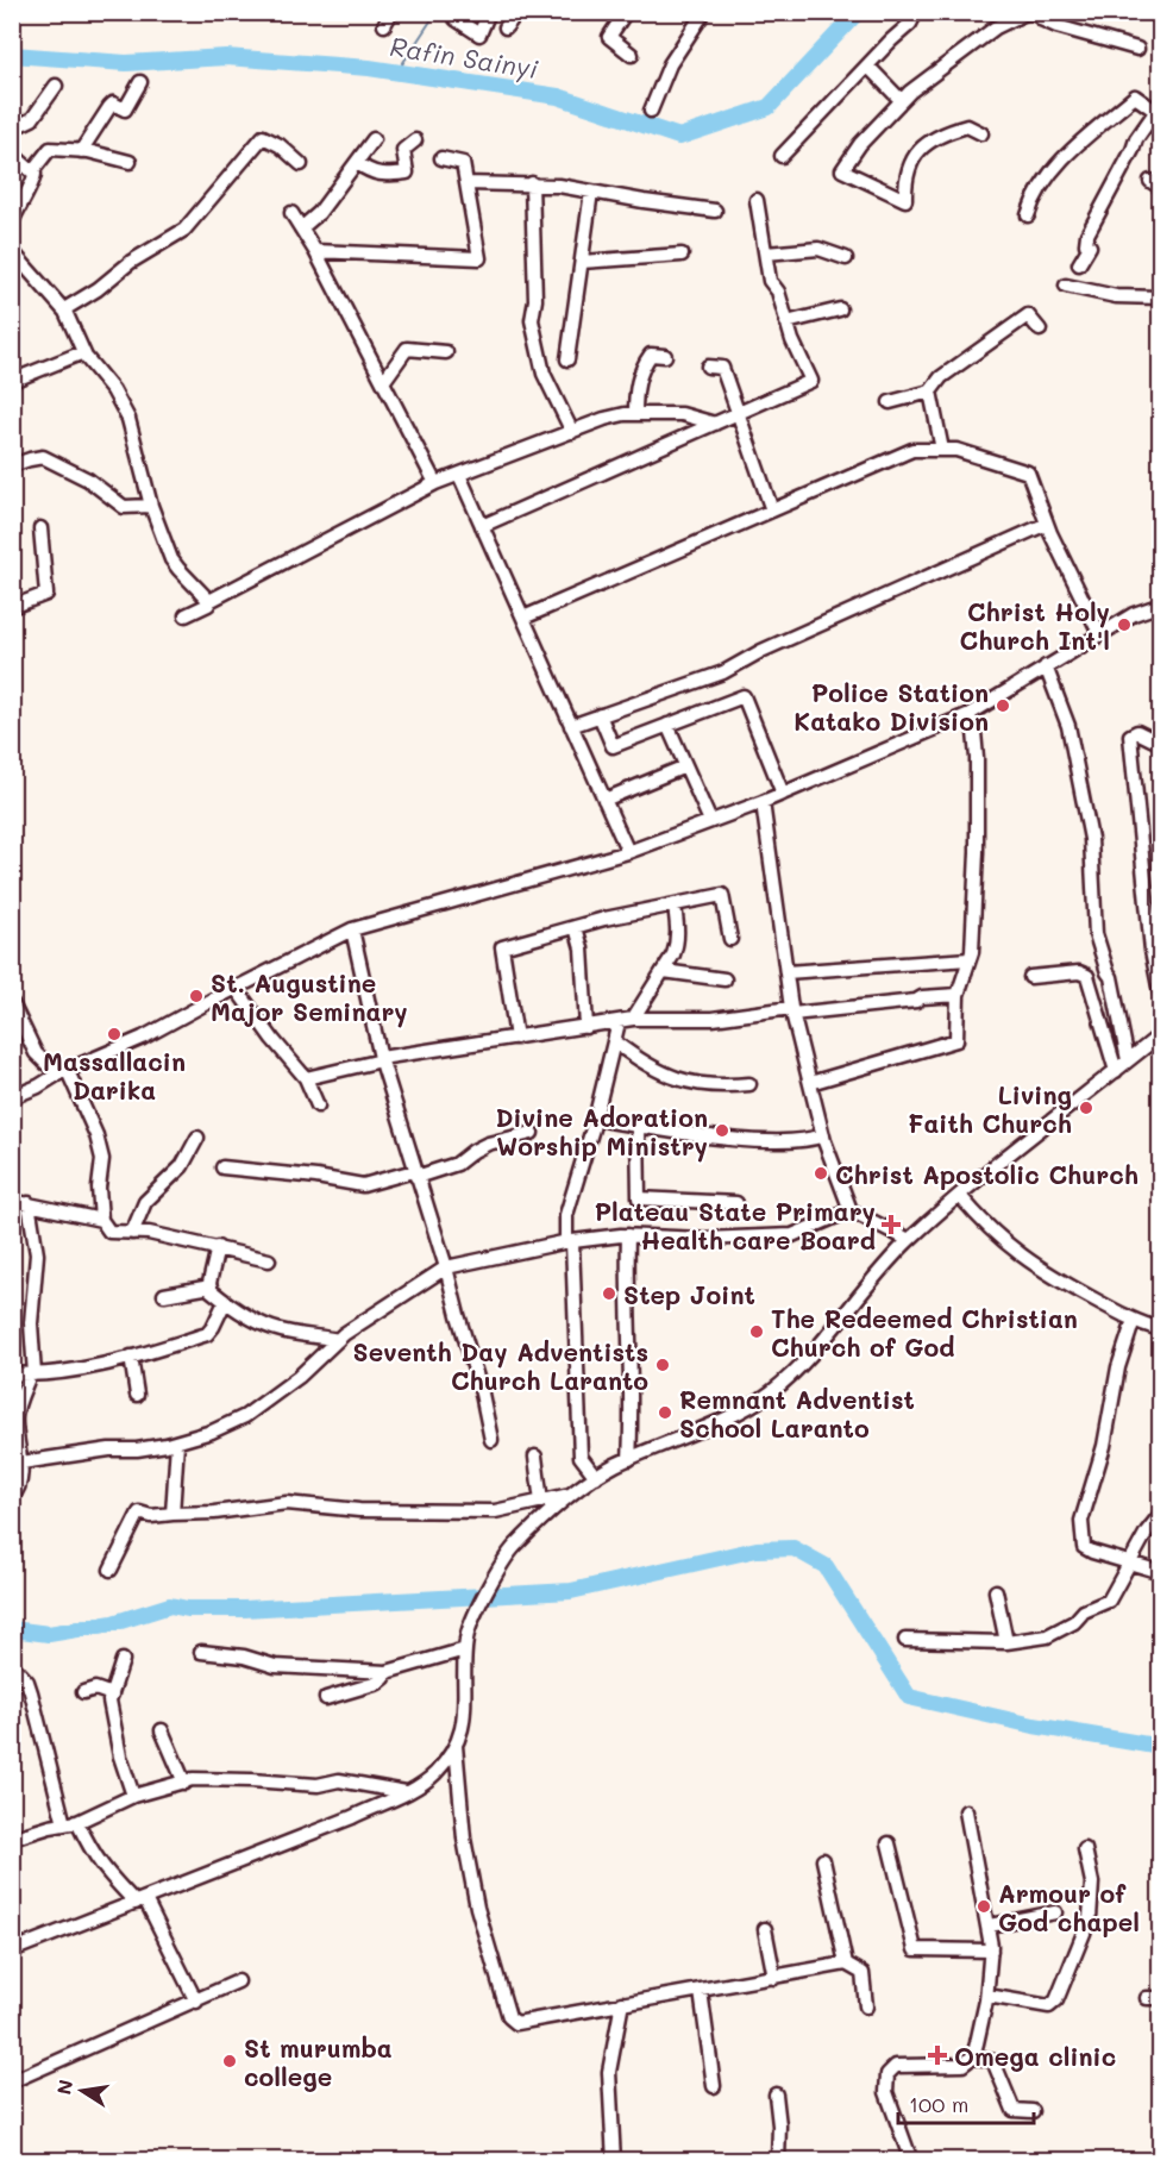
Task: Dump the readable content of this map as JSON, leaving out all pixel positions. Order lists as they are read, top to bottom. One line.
{"water":["Rafin Sainyi"],"places":{"other":["Christ Holy Church Int'l","Police Station Katako Division","St. Augustine Major Seminary","Massallacin Darika","Living Faith Church","Divine Adoration Worship Ministry","Christ Apostolic Church","Step Joint","The Redeemed Christian Church of God","Seventh Day Adventists Church Laranto","Remnant Adventist School Laranto","Armour of God chapel","St murumba college"],"health":["Plateau State Primary Health care Board","Omega clinic"]},"scale_bar":"100 m","north":"left"}
